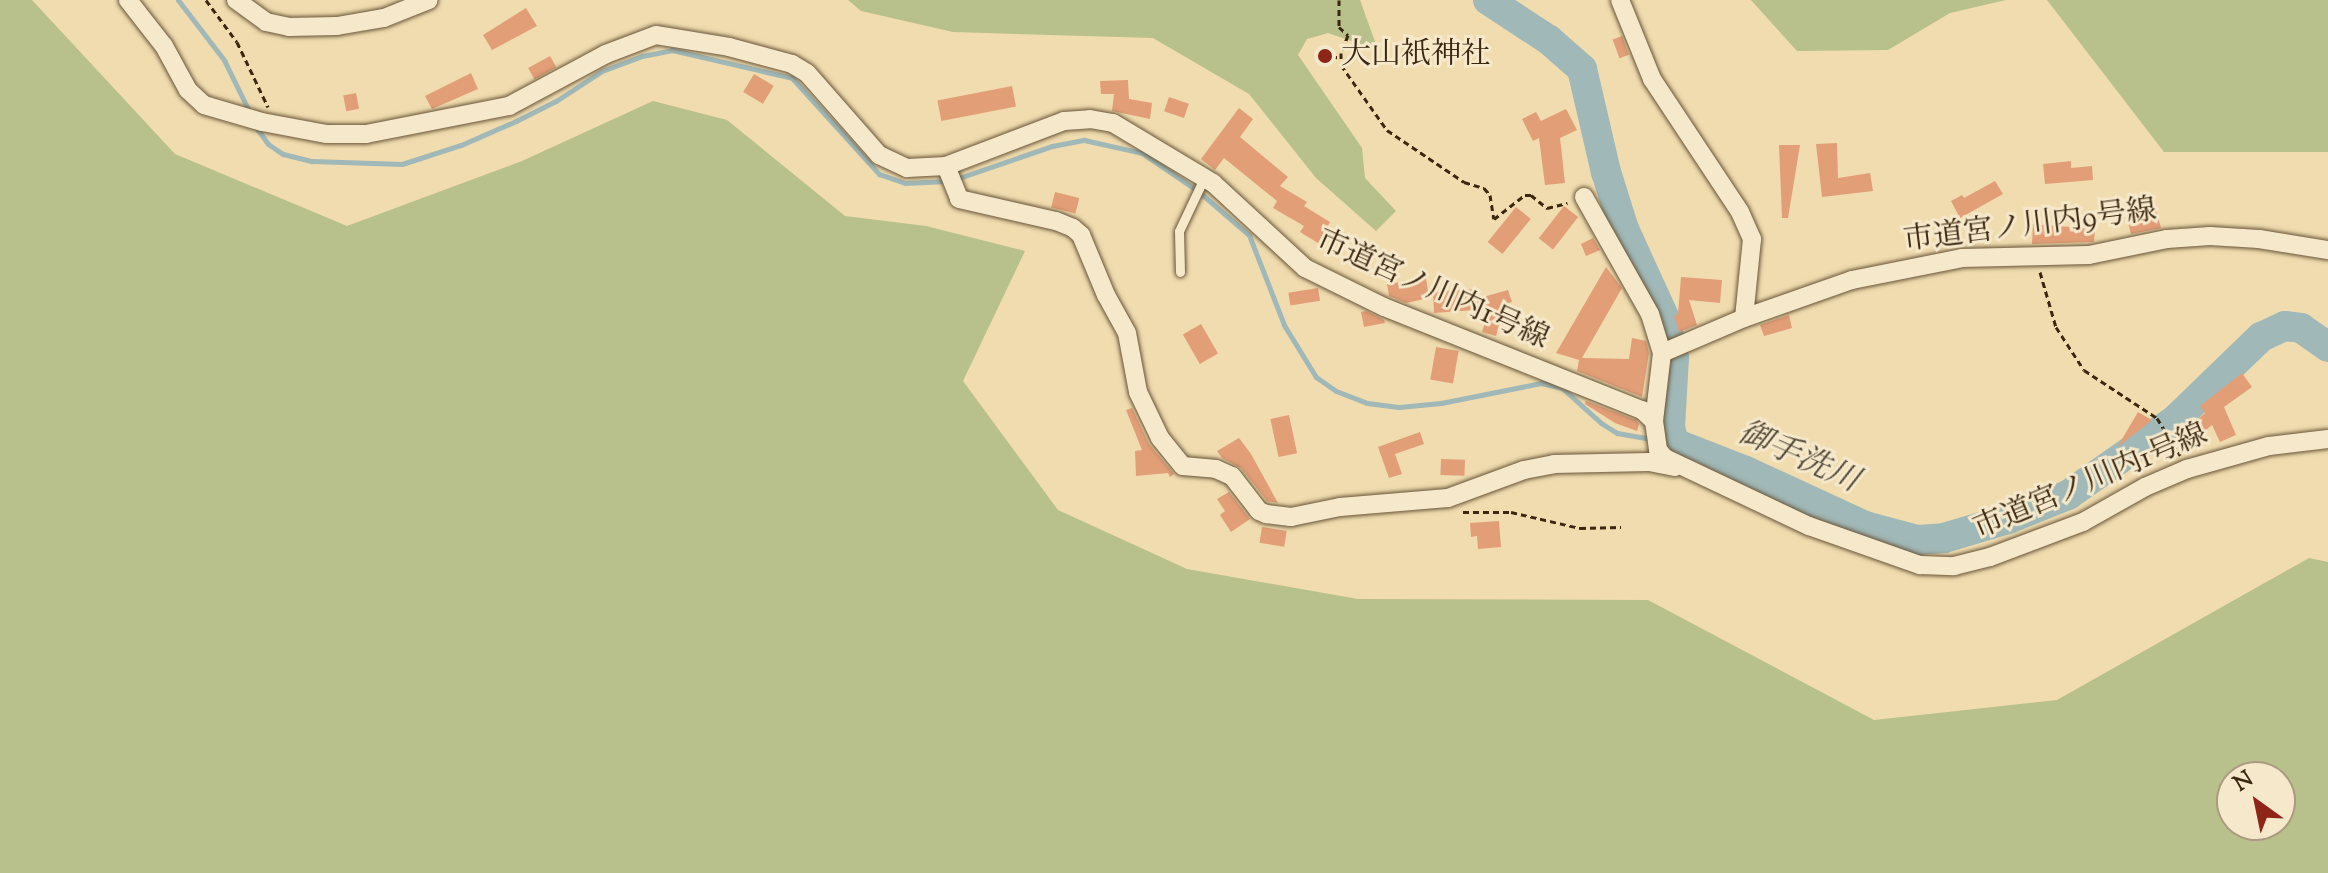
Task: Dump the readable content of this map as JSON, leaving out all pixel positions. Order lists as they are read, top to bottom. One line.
{"streets":{"street":["市道宮ノ川内9号線","市道宮ノ川内1号線"]},"water":["御手洗川"],"places":["大山衹神社"],"north":"top left"}
